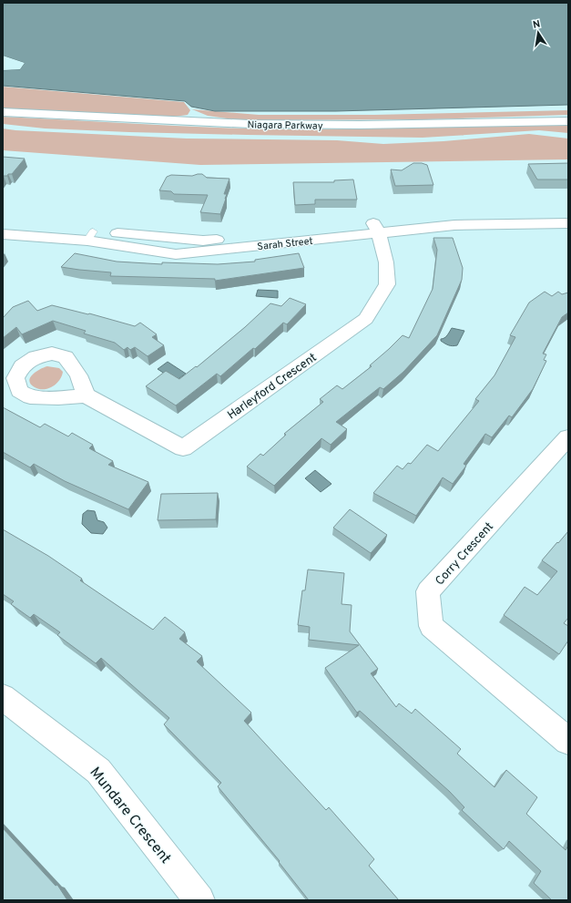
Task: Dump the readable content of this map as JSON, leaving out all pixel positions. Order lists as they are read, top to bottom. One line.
{"streets":{"street":["Niagara Parkway","Sarah Street","Harleyford Crescent","Corry Crescent","Mundare Crescent"]},"crossings":[["Sarah Street","Harleyford Crescent"]],"north":"top"}
